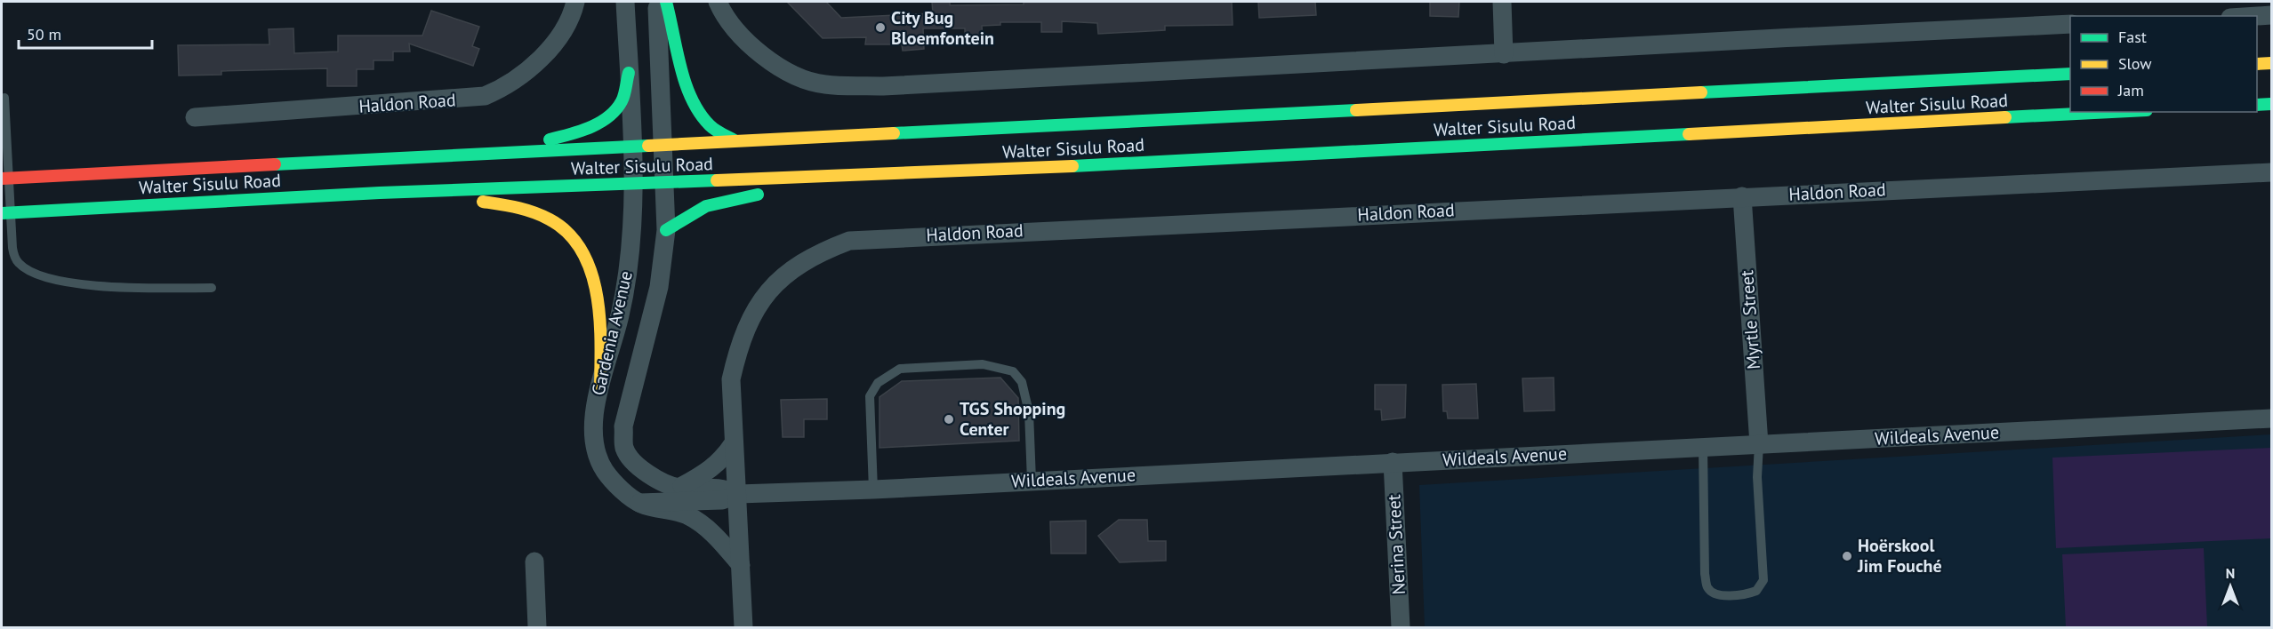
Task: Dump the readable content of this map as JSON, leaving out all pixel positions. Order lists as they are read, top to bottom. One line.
{"streets":{"highway":["Walter Sisulu Road"],"street":["Haldon Road","Myrtle Street","Gardenia Avenue","Wildeals Avenue","Nerina Street"]},"crossings":[["Haldon Road","Myrtle Street"],["Haldon Road","Gardenia Avenue"],["Haldon Road","Wildeals Avenue"],["Walter Sisulu Road","Gardenia Avenue"],["Myrtle Street","Wildeals Avenue"],["Gardenia Avenue","Wildeals Avenue"],["Wildeals Avenue","Nerina Street"]],"places":["City Bug Bloemfontein","TGS Shopping Center","Hoërskool Jim Fouché"],"legend":["Fast","Slow","Jam"],"scale_bar":"50 m","north":"top"}
